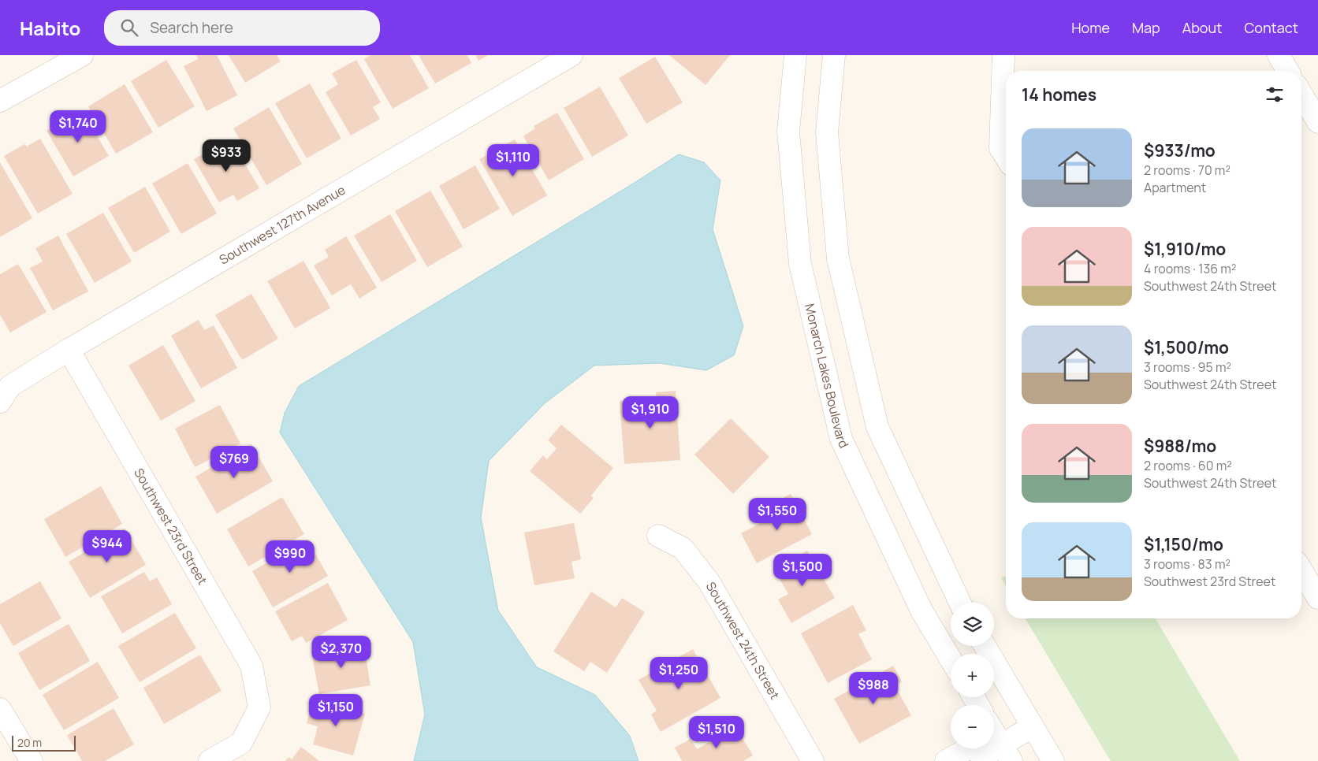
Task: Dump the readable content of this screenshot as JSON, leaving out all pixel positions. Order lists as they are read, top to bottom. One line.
{"streets":{"street":["Southwest 127th Avenue","Monarch Lakes Boulevard","Southwest 23rd Street","Southwest 24th Street"]},"crossings":[["Southwest 127th Avenue","Southwest 23rd Street"]],"scale_bar":"20 m","page":{"header":"Habito","search":"Search here","nav":["Home","Map","About","Contact"],"heading":"14 homes","price":["$1,740","$933","$1,110","$1,910","$769","$1,550","$944","$990","$1,500","$2,370","$1,250","$988","$1,150","$1,510"],"list":[{"name":"$933/mo","note":"2 rooms · 70 m² · Apartment"},{"name":"$1,910/mo","note":"4 rooms · 136 m² · Southwest 24th Street"},{"name":"$1,500/mo","note":"3 rooms · 95 m² · Southwest 24th Street"},{"name":"$988/mo","note":"2 rooms · 60 m² · Southwest 24th Street"},{"name":"$1,150/mo","note":"3 rooms · 83 m² · Southwest 23rd Street"}],"map_buttons":["+","−"],"scale":"20 m"}}
